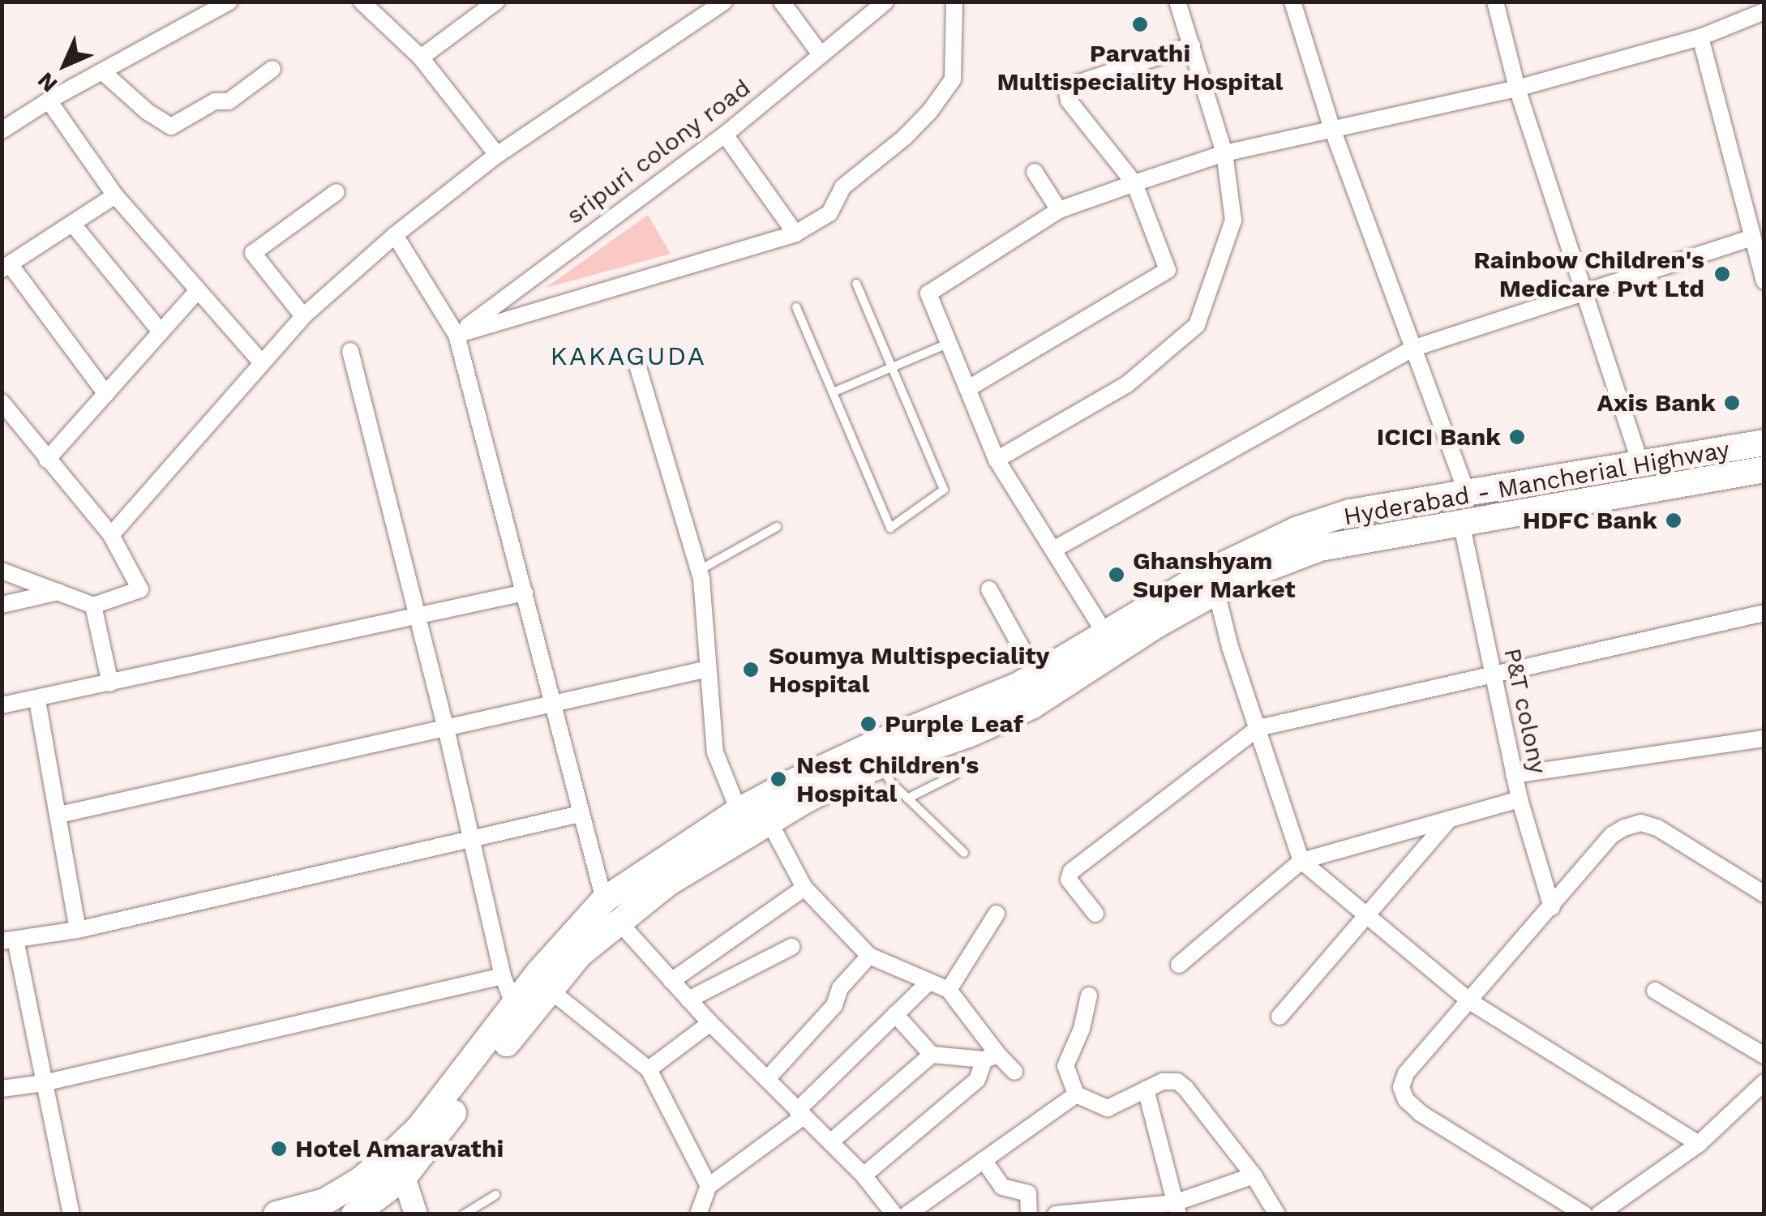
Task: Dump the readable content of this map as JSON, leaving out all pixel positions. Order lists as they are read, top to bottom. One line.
{"streets":{"main road":["Hyderabad - Mancherial Highway"],"street":["sripuri colony road","P&T colony"]},"crossings":[["Hyderabad - Mancherial Highway","P&T colony"]],"districts":["KAKAGUDA"],"places":["Parvathi Multispeciality Hospital","Rainbow Children's Medicare Pvt Ltd","Axis Bank","ICICI Bank","HDFC Bank","Ghanshyam Super Market","Soumya Multispeciality Hospital","Purple Leaf","Nest Children's Hospital","Hotel Amaravathi"],"north":"bottom left"}
